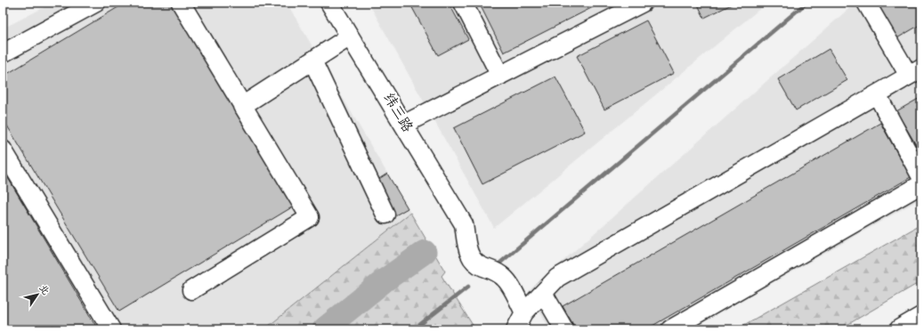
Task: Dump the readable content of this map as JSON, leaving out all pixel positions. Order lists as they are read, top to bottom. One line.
{"streets":{"street":["纬三路"]},"north":"top right"}
